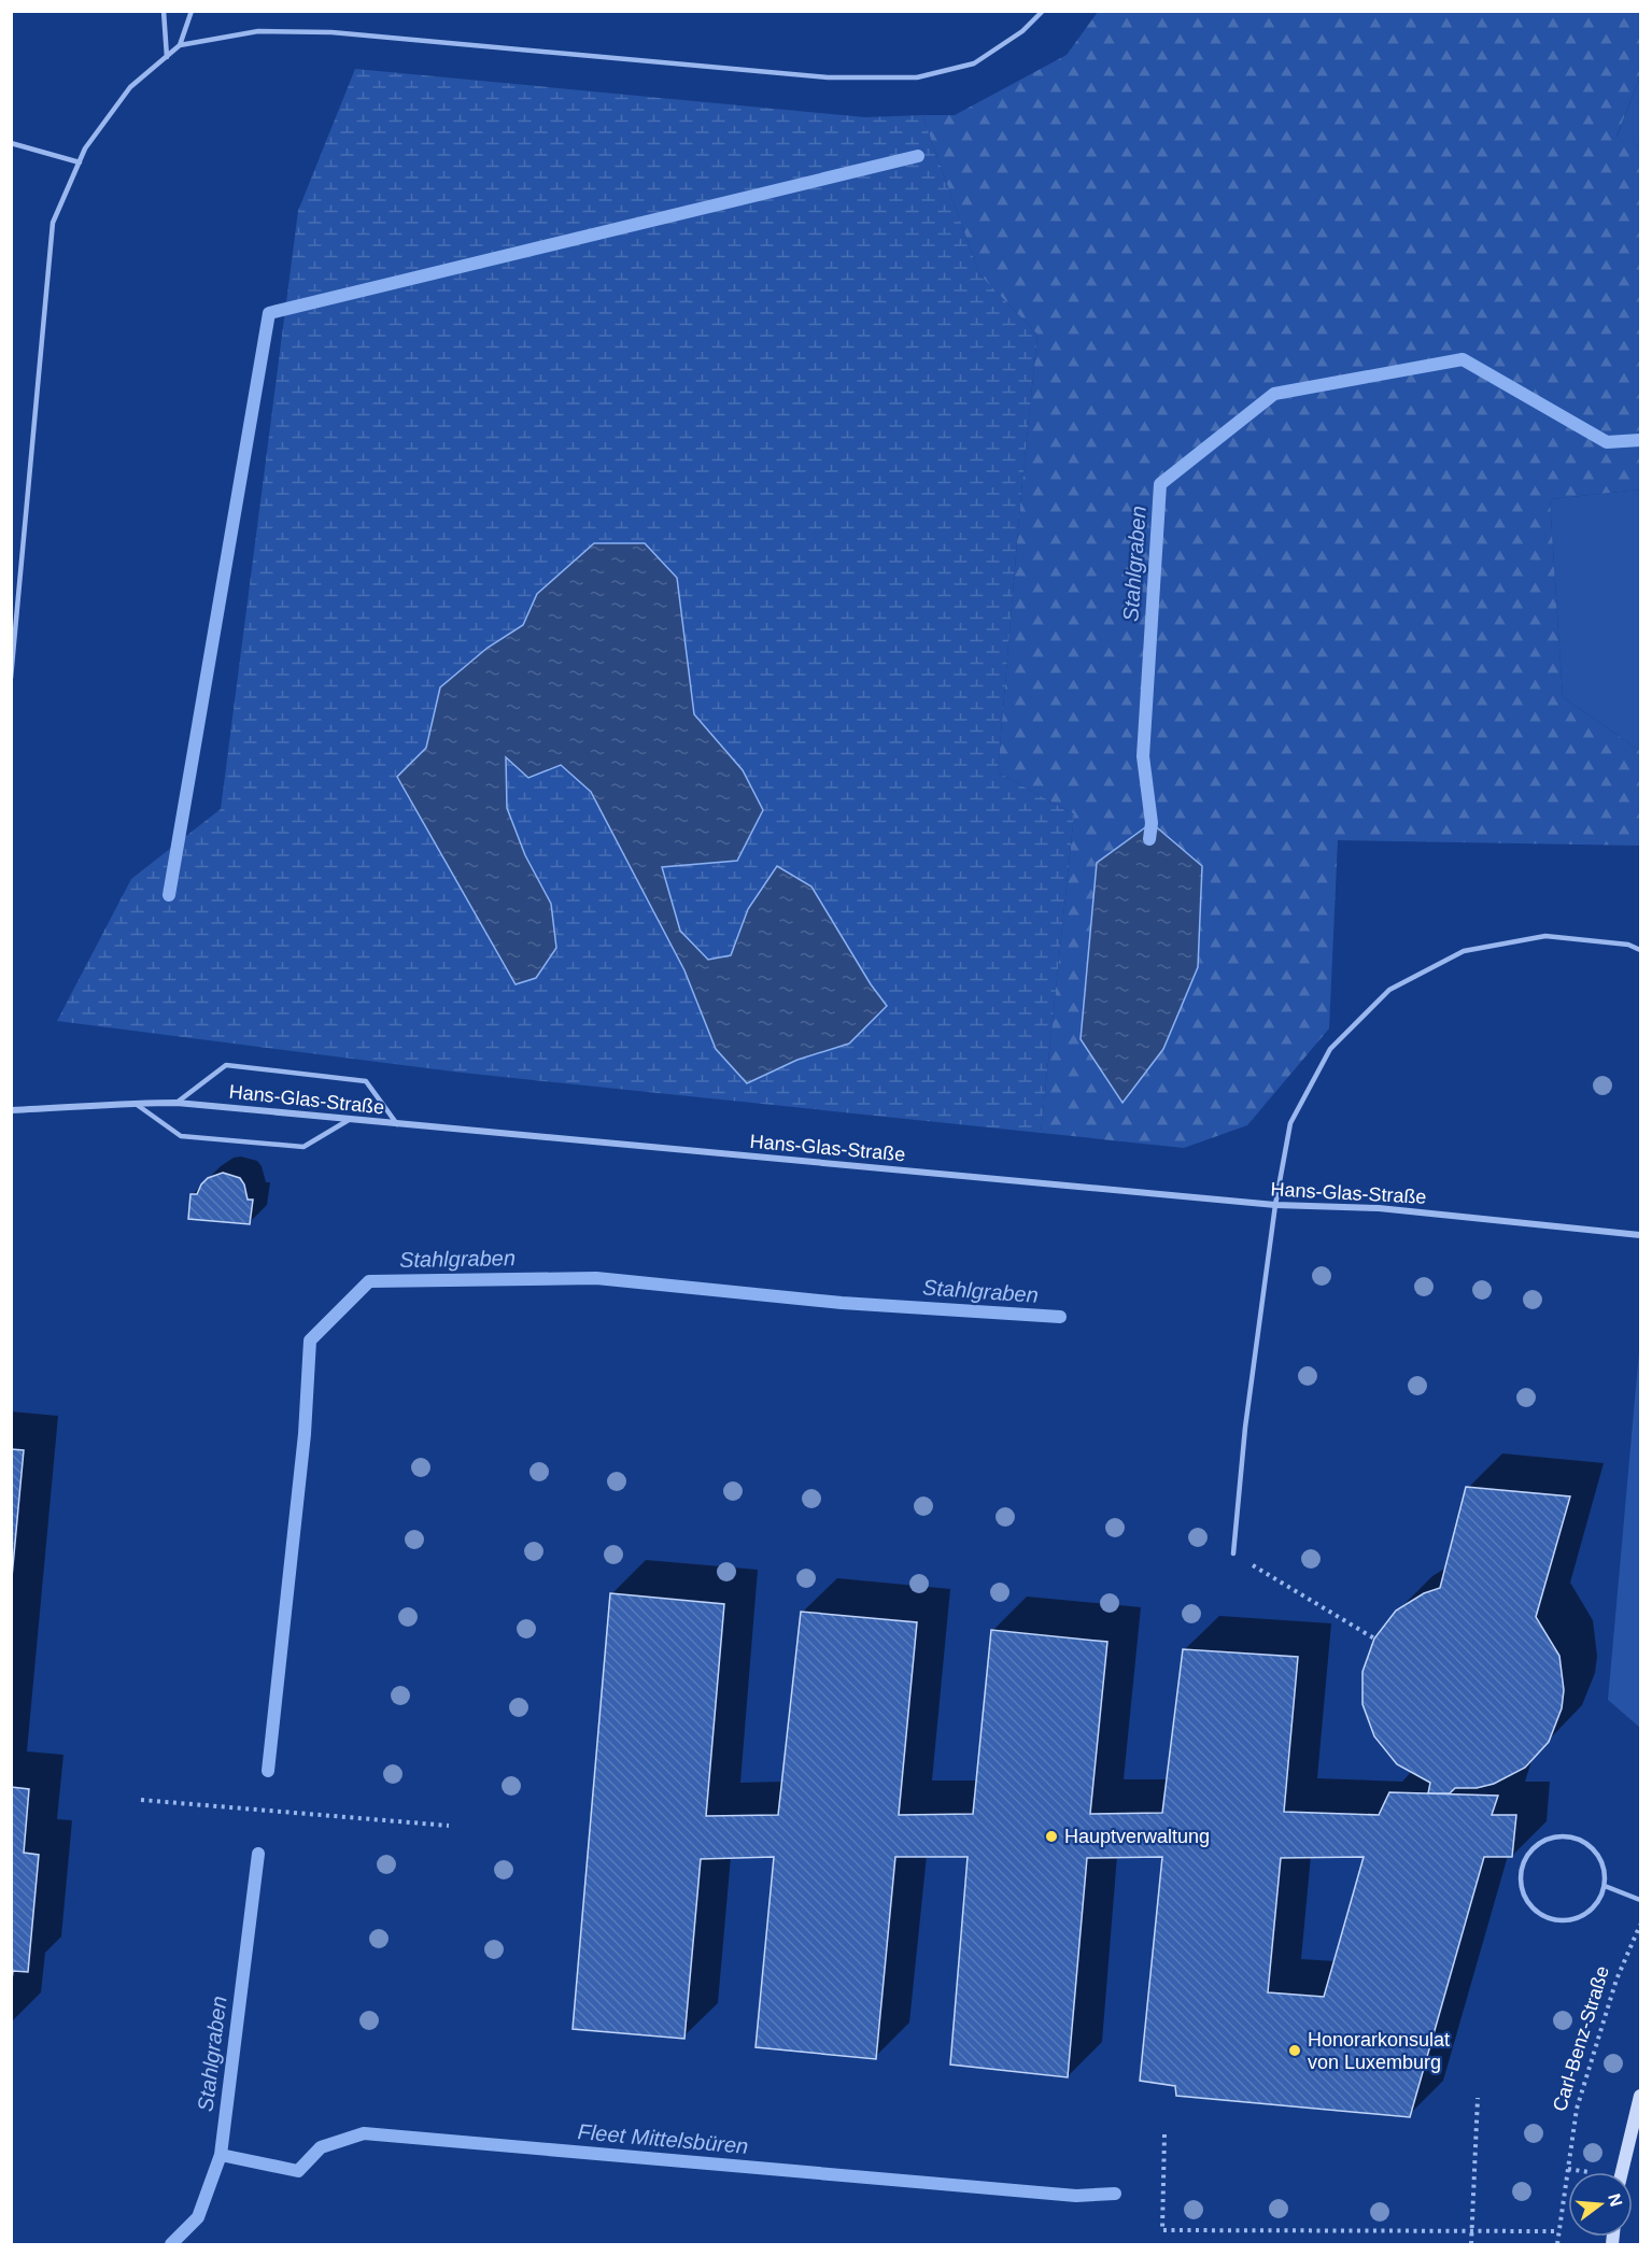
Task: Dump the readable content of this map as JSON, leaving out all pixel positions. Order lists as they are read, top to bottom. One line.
{"streets":{"street":["Hans-Glas-Straße"],"path":["Carl-Benz-Straße"]},"water":["Stahlgraben","Fleet Mittelsbüren"],"places":["Hauptverwaltung","Honorarkonsulat von Luxemburg"],"north":"right"}
